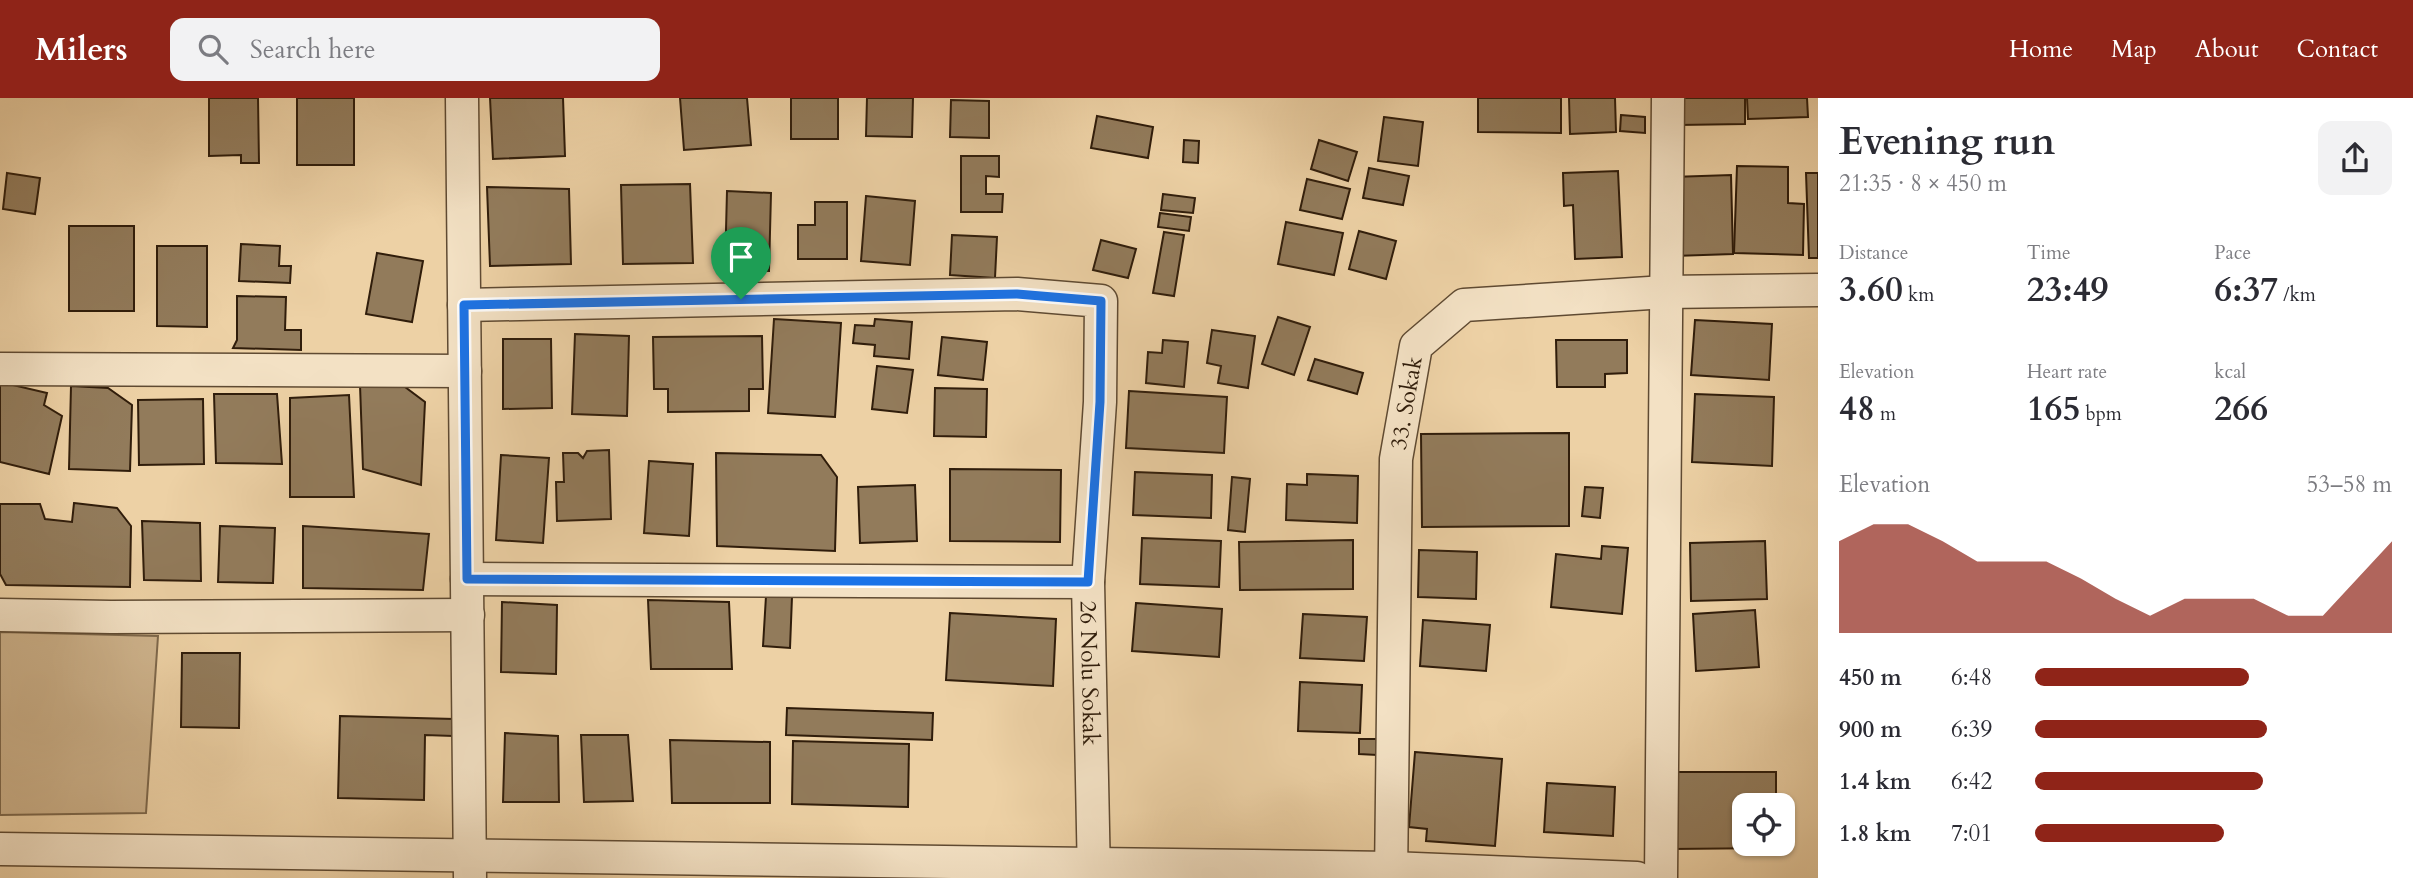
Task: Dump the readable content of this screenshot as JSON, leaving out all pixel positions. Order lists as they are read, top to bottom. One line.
{"streets":{"street":["33. Sokak","26 Nolu Sokak"]},"page":{"header":"Milers","search":"Search here","nav":["Home","Map","About","Contact"],"heading":["Evening run","21:35 · 8 × 450 m"],"stats":[["Distance","3.60 km"],["Time","23:49"],["Pace","6:37 /km"],["Elevation","48 m"],["Heart rate","165 bpm"],["kcal","266"]],"chart":["Elevation","53–58 m"],"list":[{"name":"450 m","note":"6:48"},{"name":"900 m","note":"6:39"},{"name":"1.4 km","note":"6:42"},{"name":"1.8 km","note":"7:01"}]}}
